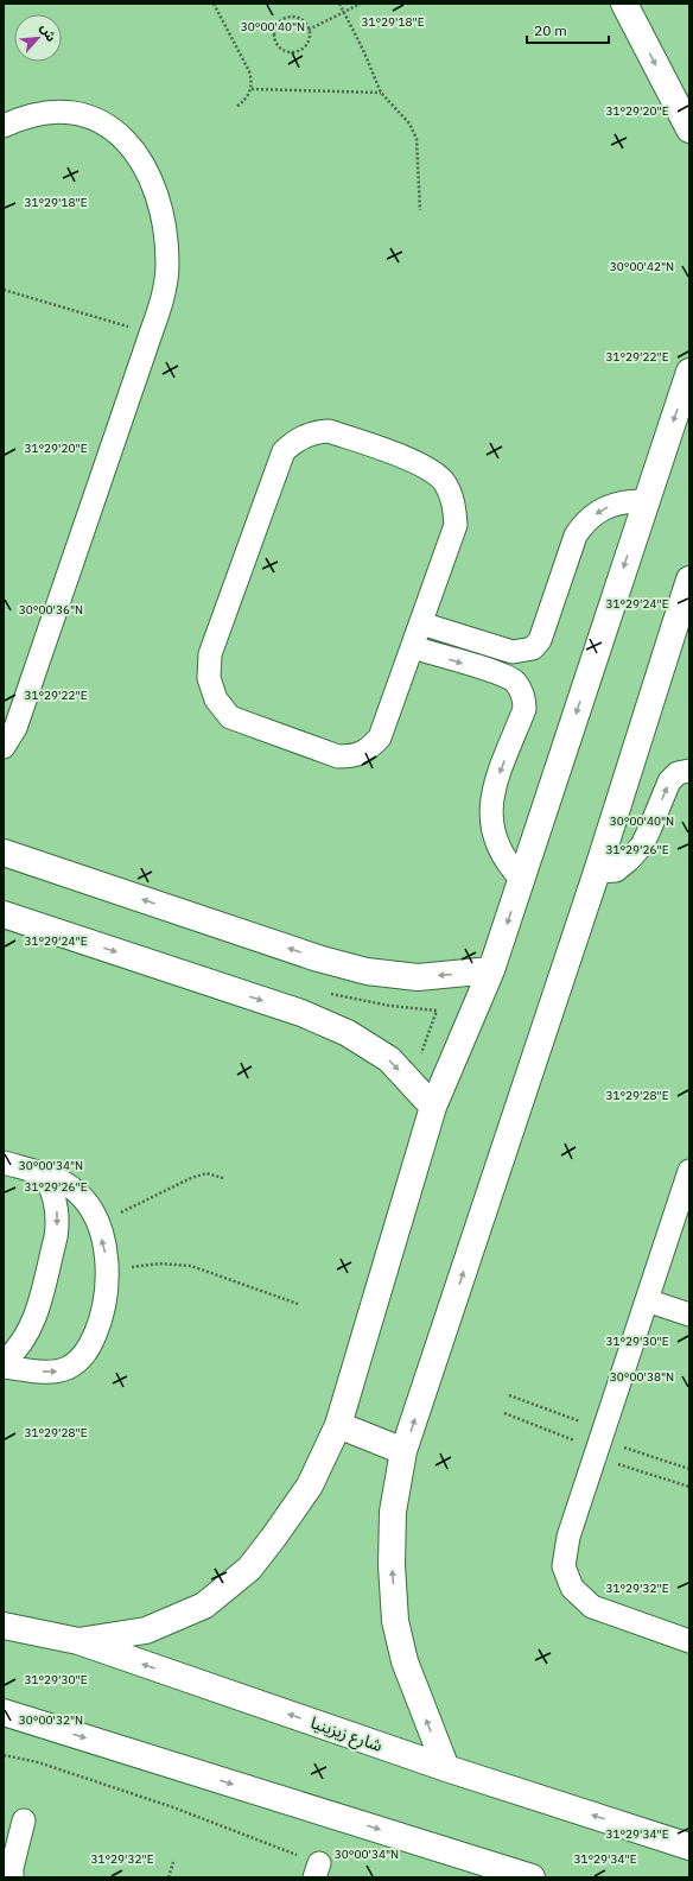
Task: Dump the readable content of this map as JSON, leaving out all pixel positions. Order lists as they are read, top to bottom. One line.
{"streets":{"street":["شارع زيزينيا"]},"scale_bar":"20 m","north":"top right","coordinates":["31°29'18\"E","30°00'40\"N","31°29'20\"E","30°00'42\"N","31°29'22\"E","31°29'24\"E","30°00'36\"N","31°29'26\"E","31°29'28\"E","30°00'34\"N","31°29'30\"E","30°00'38\"N","31°29'32\"E","30°00'32\"N","31°29'34\"E"]}
